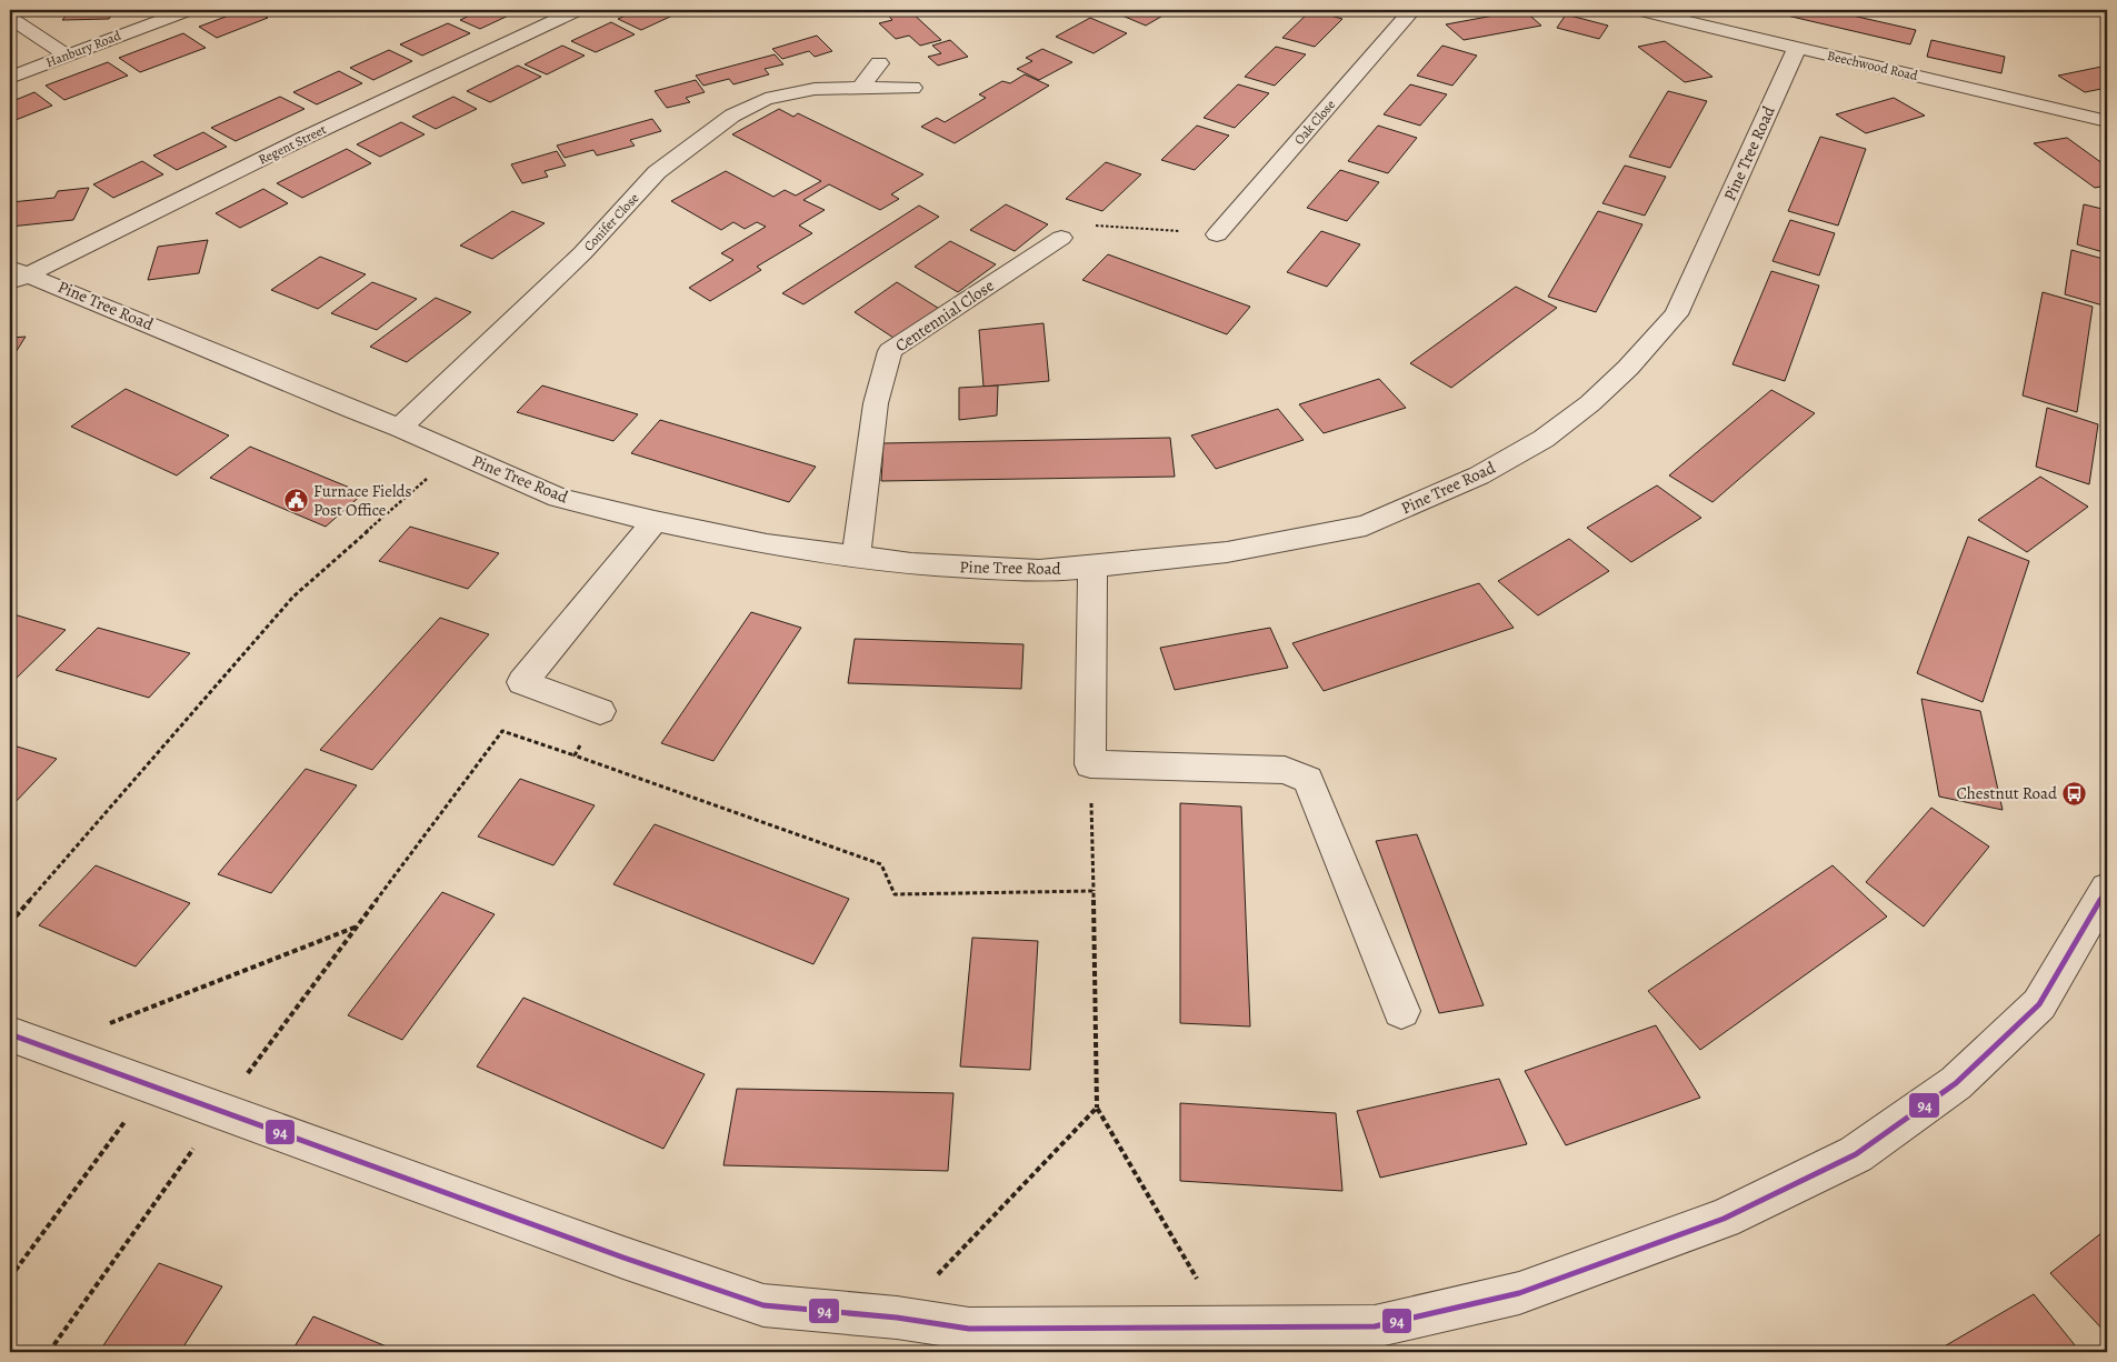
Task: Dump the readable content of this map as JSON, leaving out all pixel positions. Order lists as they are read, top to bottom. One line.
{"streets":{"street":["Hanbury Road","Beechwood Road","Oak Close","Regent Street","Pine Tree Road","Conifer Close","Centennial Close"]},"crossings":[["Beechwood Road","Pine Tree Road"],["Regent Street","Pine Tree Road"],["Pine Tree Road","Conifer Close"],["Pine Tree Road","Centennial Close"]],"places":{"public building":["Furnace Fields Post Office"],"bus stop":["Chestnut Road"]},"lines":["transit line 94"]}
